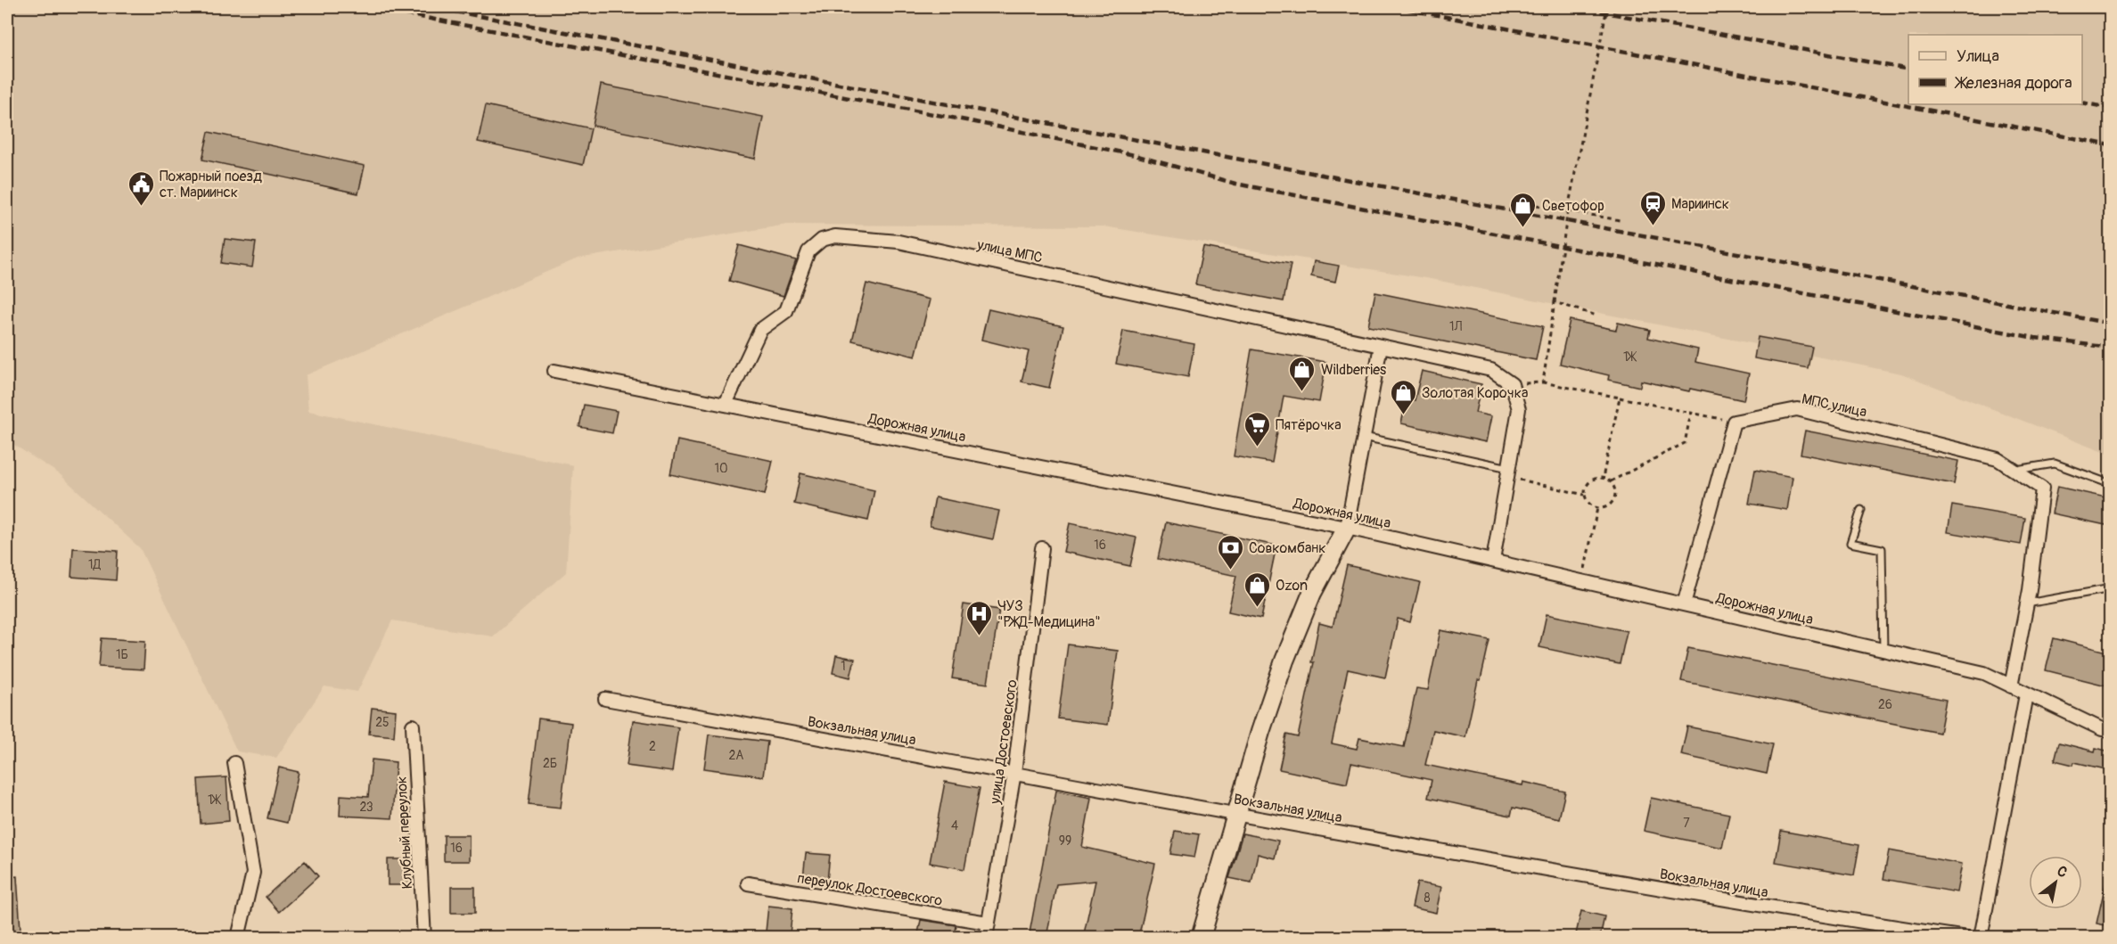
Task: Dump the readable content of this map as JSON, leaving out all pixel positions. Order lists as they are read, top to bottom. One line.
{"streets":{"street":["улица МПС","МПС улица","Дорожная улица","Вокзальная улица","улица Достоевского","Клубный переулок","переулок Достоевского"]},"crossings":[["улица МПС","Дорожная улица"],["Вокзальная улица","улица Достоевского"],["улица Достоевского","переулок Достоевского"]],"places":{"public building":["Пожарный поезд ст. Мариинск"],"station":["Мариинск"],"shop":["Светофор","Wildberries","Золотая Корочка","Ozon"],"supermarket":["Пятёрочка"],"bank":["Совкомбанк"],"hospital":["ЧУЗ \"РЖД-Медицина\""]},"house_numbers":["1Л","1Ж","10","16","1Д","1Б","1","26","25","2","2А","2Б","1Ж","23","7","4","99","16","8"],"legend":["Улица","Железная дорога"],"north":"top right"}
